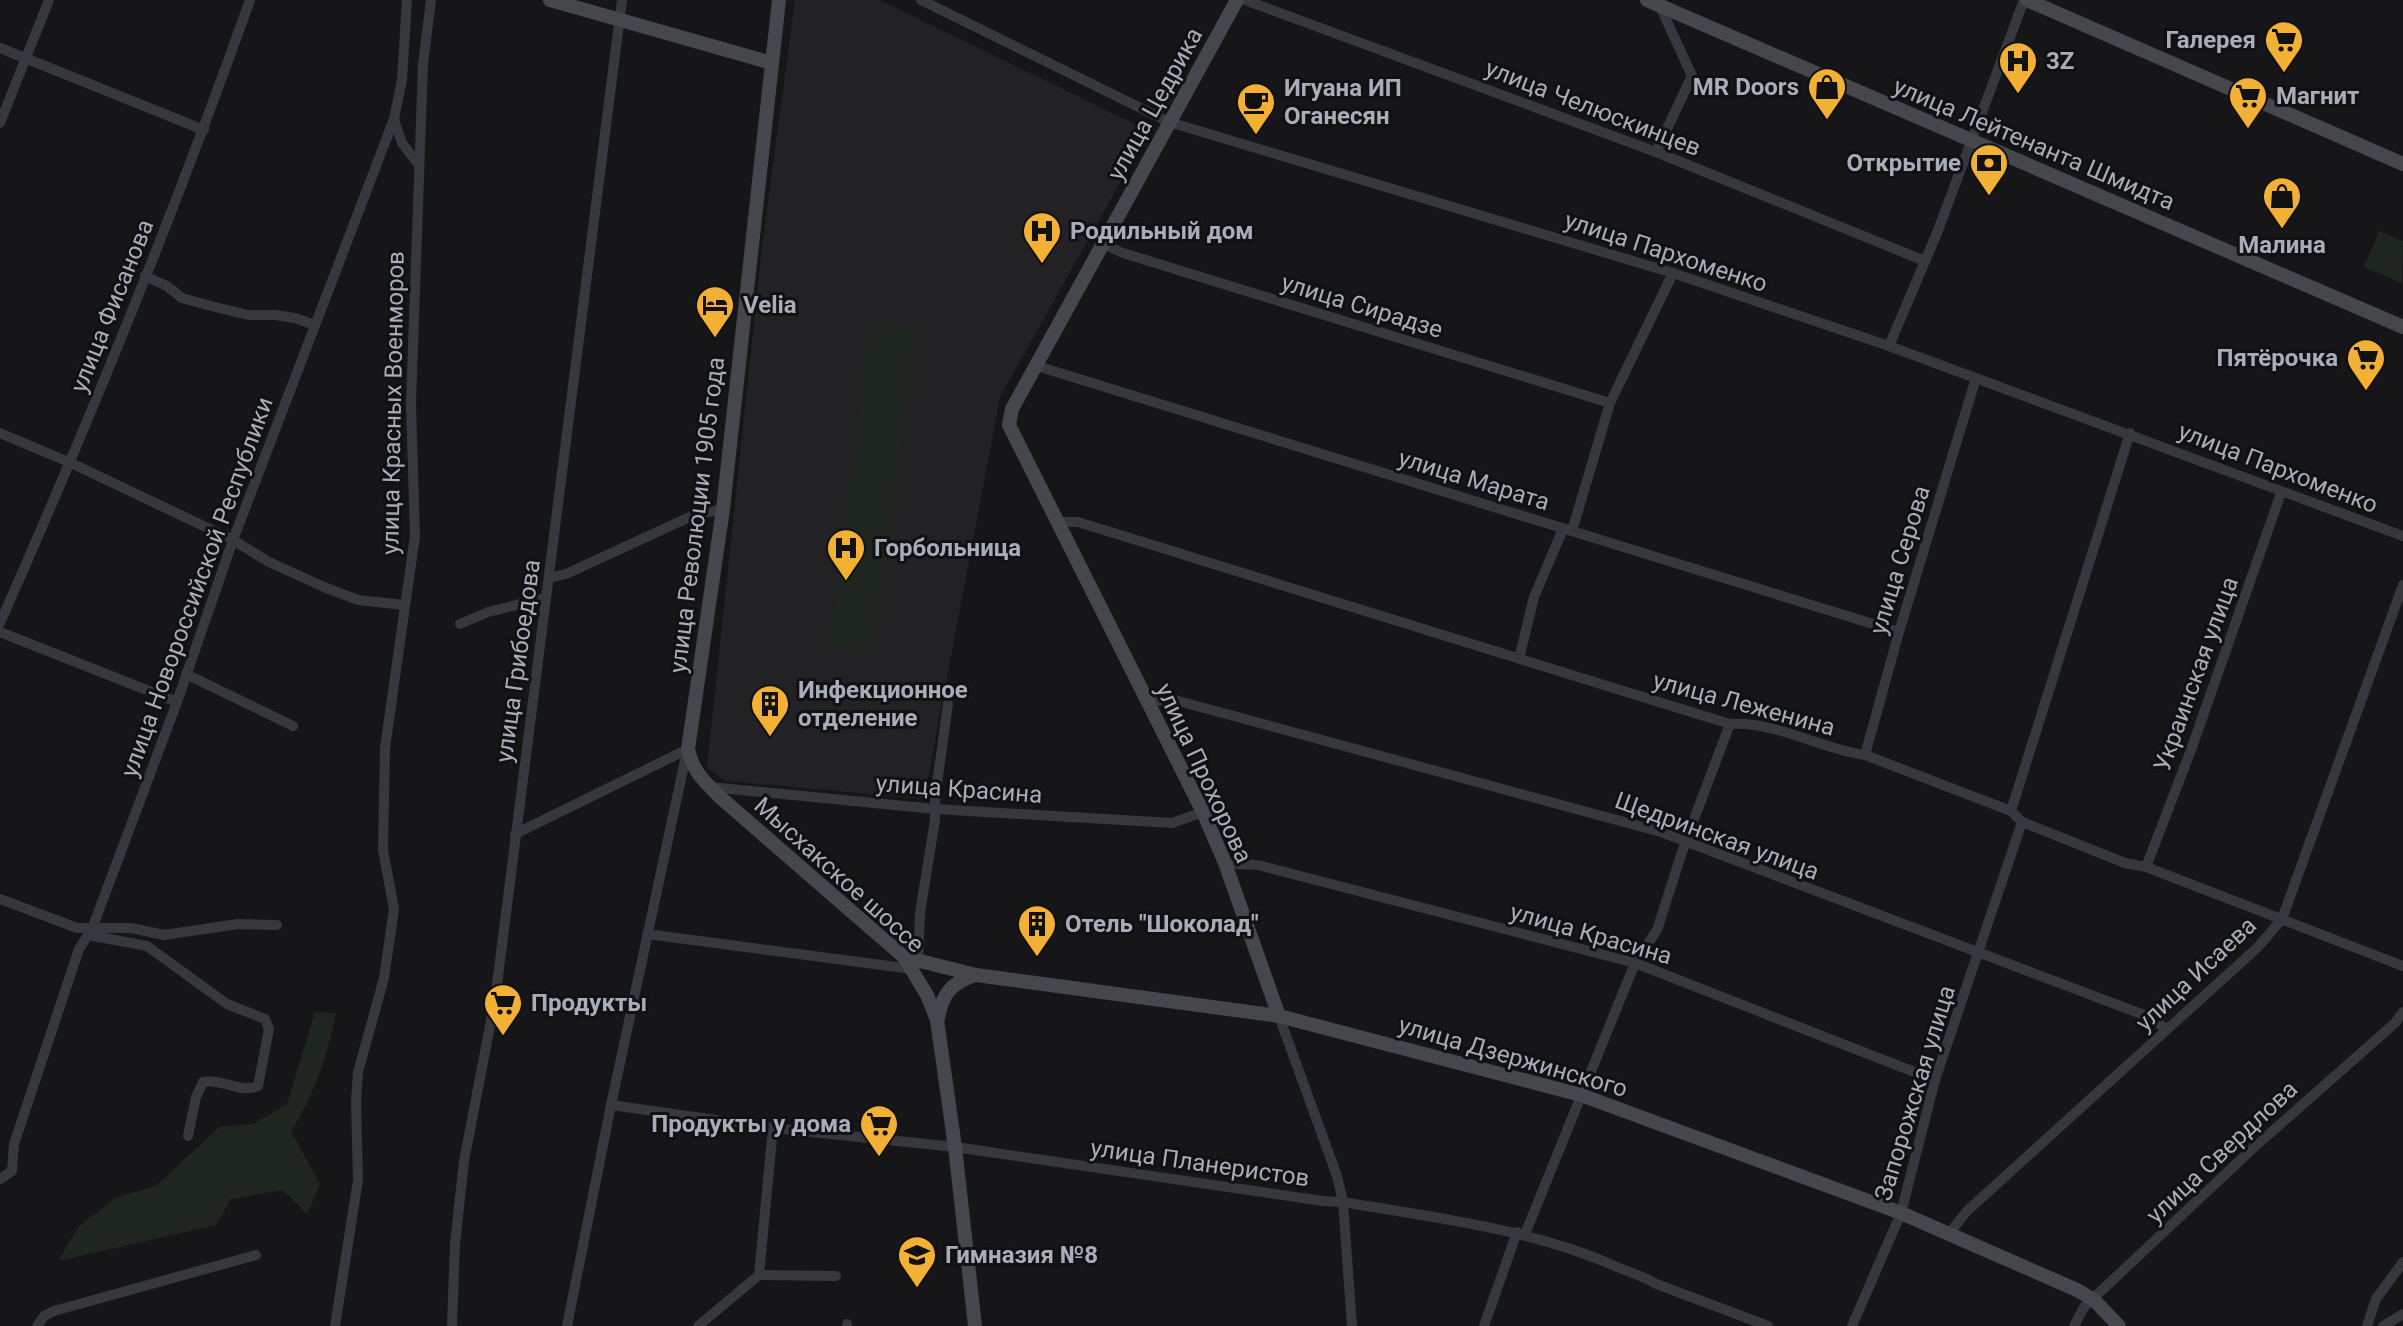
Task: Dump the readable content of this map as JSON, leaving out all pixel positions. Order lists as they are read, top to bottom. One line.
{"streets":{"street":["улица Цедрика","улица Челюскинцев","улица Лейтенанта Шмидта","улица Пархоменко","улица Фисанова","улица Сирадзе","улица Красных Военморов","улица Марата","улица Революции 1905 года","улица Серова","улица Новороссийской Республики","улица Грибоедова","Украинская улица","улица Леженина","улица Прохорова","улица Красина","Щедринская улица","Мысхакское шоссе","улица Исаева","улица Дзержинского","Запорожская улица","улица Свердлова","улица Планеристов"]},"crossings":[["улица Цедрика","улица Пархоменко"],["улица Цедрика","улица Сирадзе"],["улица Цедрика","улица Марата"],["улица Цедрика","улица Прохорова"],["улица Пархоменко","улица Серова"],["улица Пархоменко","Украинская улица"],["улица Марата","улица Серова"],["улица Революции 1905 года","Мысхакское шоссе"],["улица Революции 1905 года","улица Дзержинского"],["улица Революции 1905 года","улица Планеристов"],["улица Серова","улица Леженина"],["Украинская улица","улица Леженина"],["улица Леженина","улица Прохорова"],["улица Леженина","улица Исаева"],["улица Леженина","Запорожская улица"],["улица Прохорова","улица Красина"],["улица Прохорова","Щедринская улица"],["улица Прохорова","улица Дзержинского"],["улица Прохорова","улица Планеристов"],["улица Красина","Мысхакское шоссе"],["улица Красина","Запорожская улица"],["Щедринская улица","улица Исаева"],["Щедринская улица","Запорожская улица"],["Мысхакское шоссе","улица Дзержинского"],["Мысхакское шоссе","улица Планеристов"],["улица Исаева","улица Дзержинского"],["улица Дзержинского","Запорожская улица"],["улица Дзержинского","улица Свердлова"]],"places":{"supermarket":["Галерея","Магнит","Пятёрочка","Продукты","Продукты у дома"],"hospital":["3Z","Родильный дом","Горбольница"],"shop":["MR Doors","Малина"],"cafe":["Игуана ИП Оганесян"],"bank":["Открытие"],"hotel":["Velia"],"building":["Инфекционное отделение","Отель \"Шоколад\""],"school or university":["Гимназия №8"]}}
